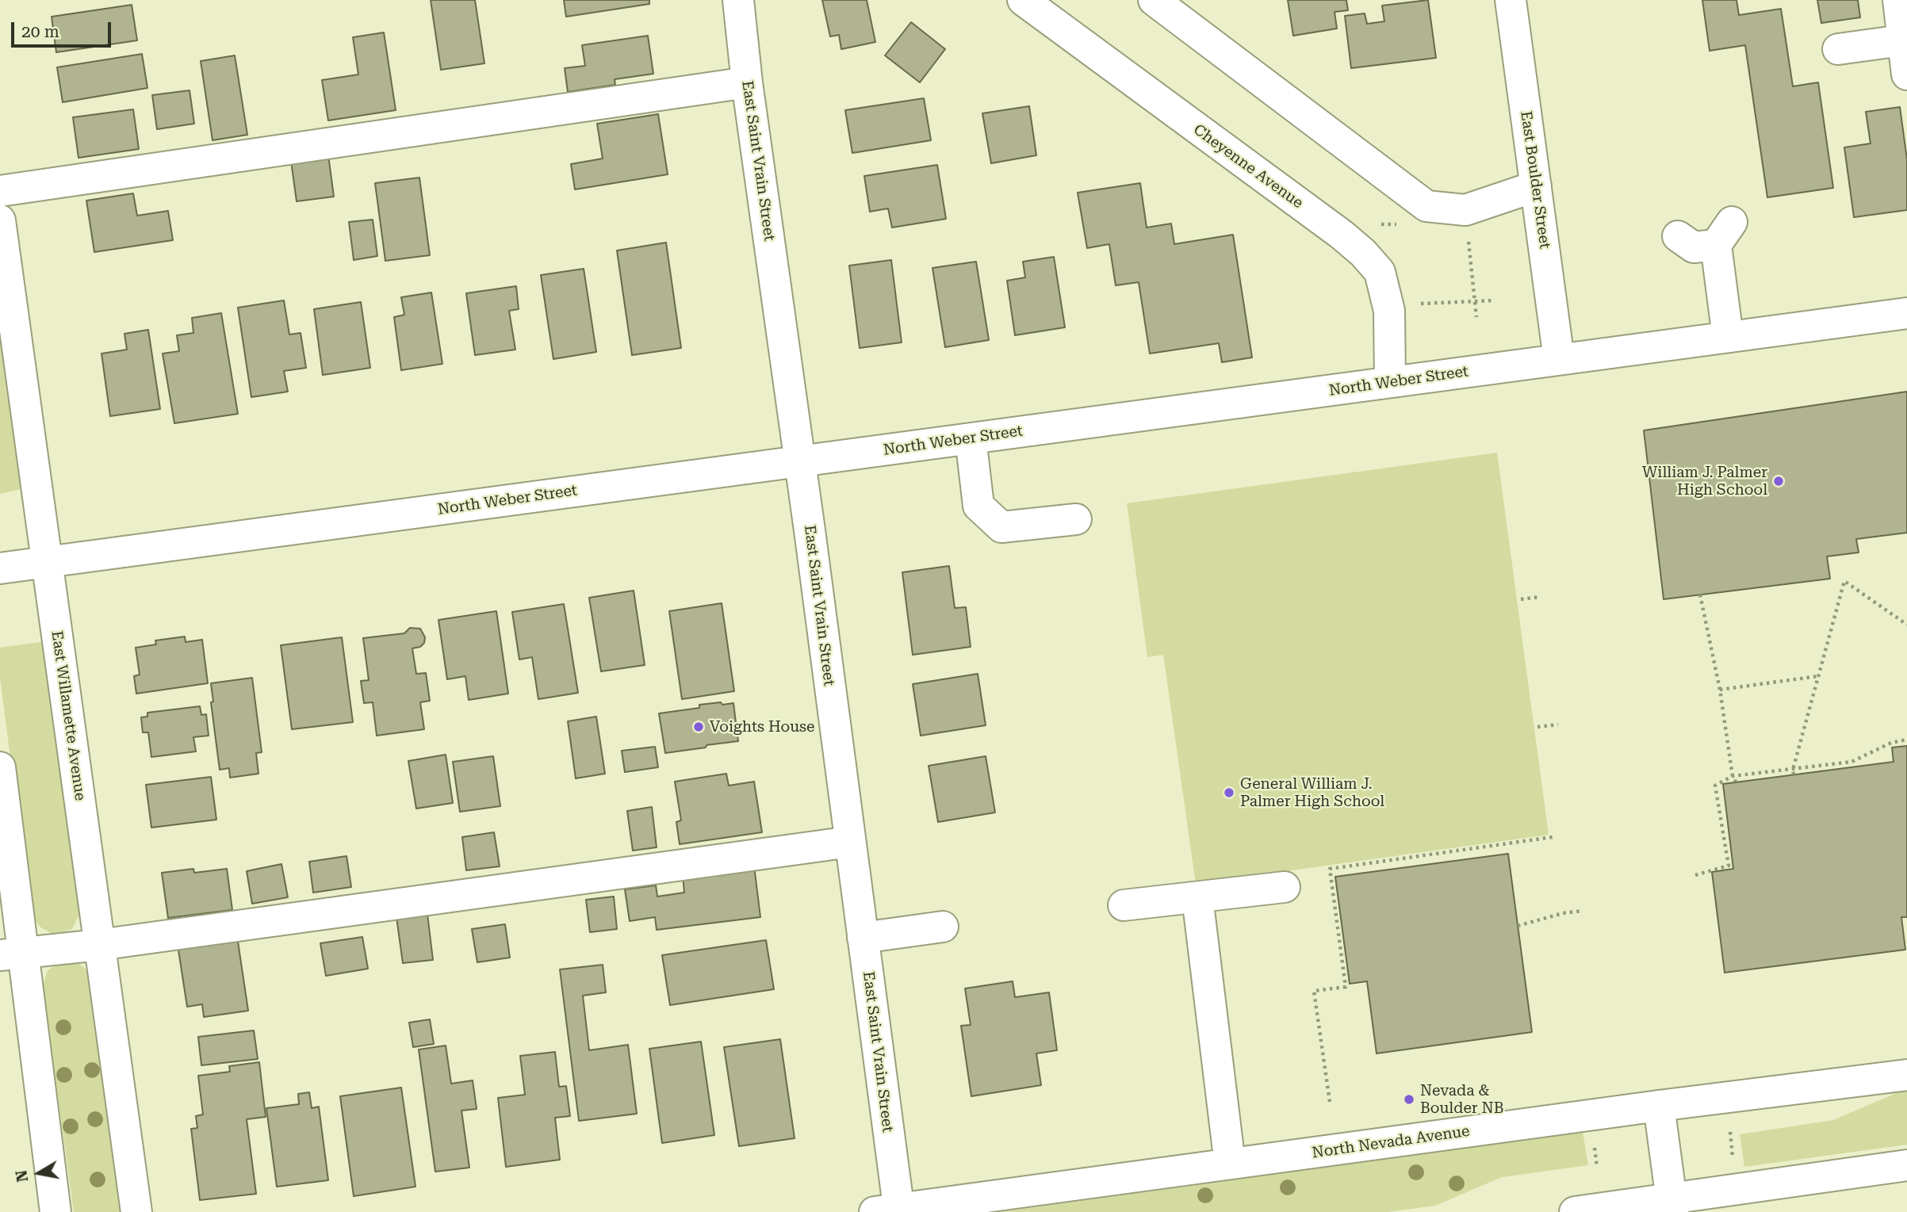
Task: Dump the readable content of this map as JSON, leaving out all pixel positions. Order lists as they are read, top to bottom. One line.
{"streets":{"street":["East Saint Vrain Street","Cheyenne Avenue","East Boulder Street","North Weber Street","East Willamette Avenue","North Nevada Avenue"]},"crossings":[["East Saint Vrain Street","North Weber Street"],["East Saint Vrain Street","North Nevada Avenue"],["Cheyenne Avenue","North Weber Street"],["East Boulder Street","North Weber Street"],["North Weber Street","East Willamette Avenue"]],"places":["William J. Palmer High School","Voights House","General William J. Palmer High School","Nevada & Boulder NB"],"scale_bar":"20 m","north":"left"}
